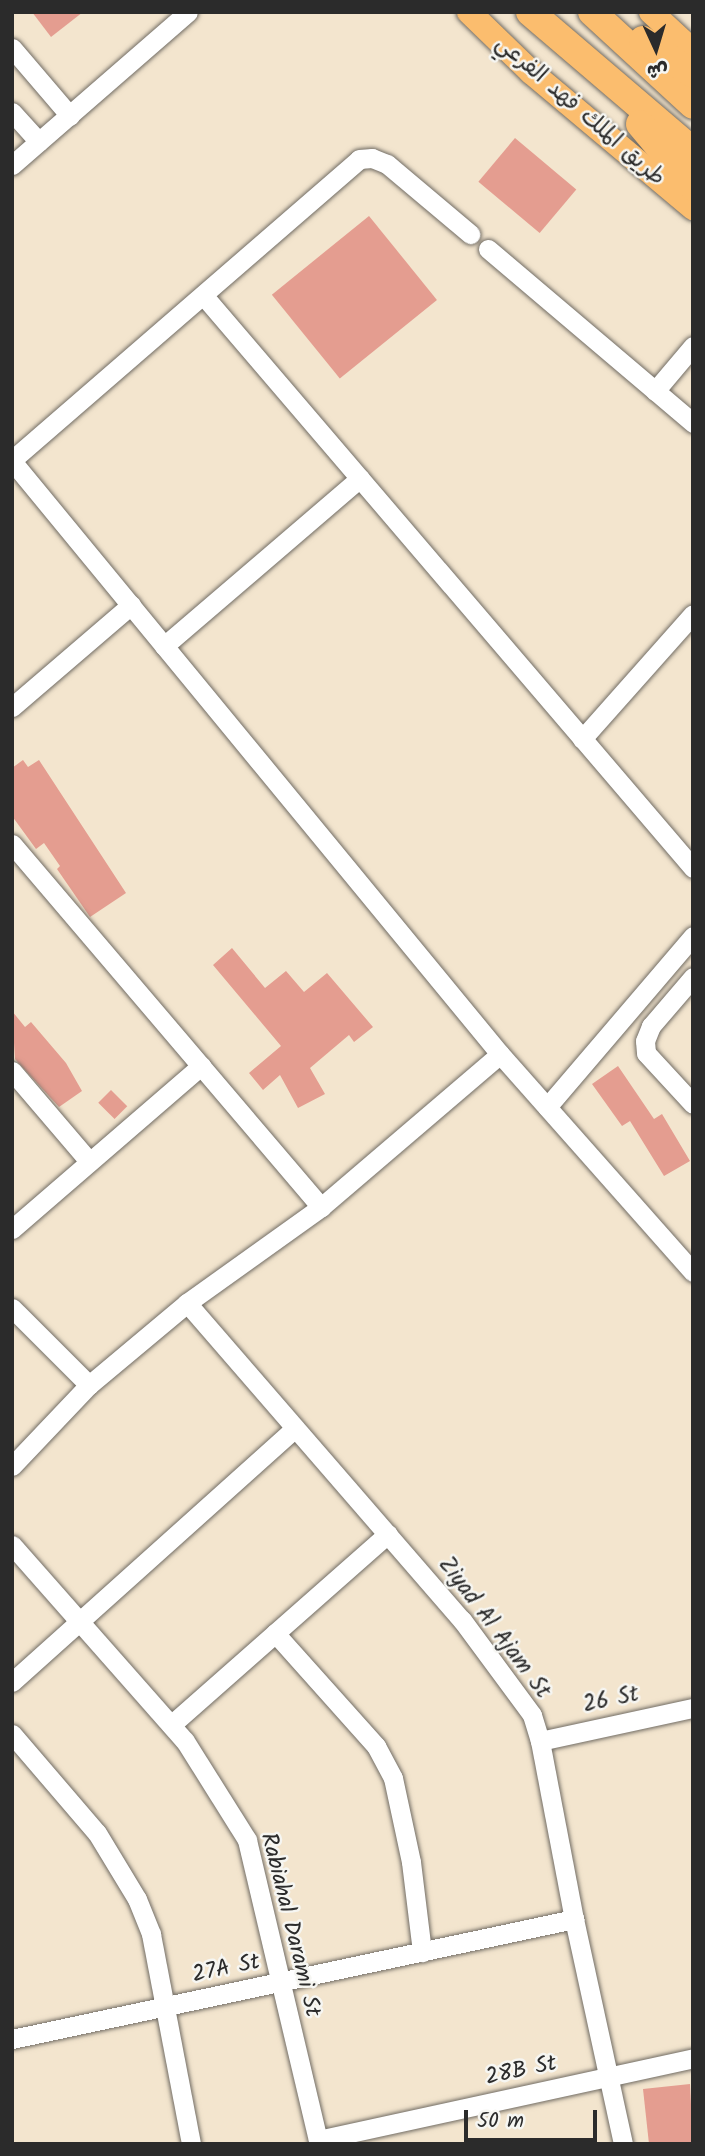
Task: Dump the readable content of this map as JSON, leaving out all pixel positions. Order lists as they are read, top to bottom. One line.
{"streets":{"main road":["طريق الملك فهد الفرعي"],"street":["Ziyad Al Ajam St","26 St","Rabiahal Darami St","27A St","28B St"]},"crossings":[["Ziyad Al Ajam St","26 St"],["Ziyad Al Ajam St","27A St"],["Ziyad Al Ajam St","28B St"],["Rabiahal Darami St","27A St"],["Rabiahal Darami St","28B St"]],"scale_bar":"50 m","north":"bottom"}
